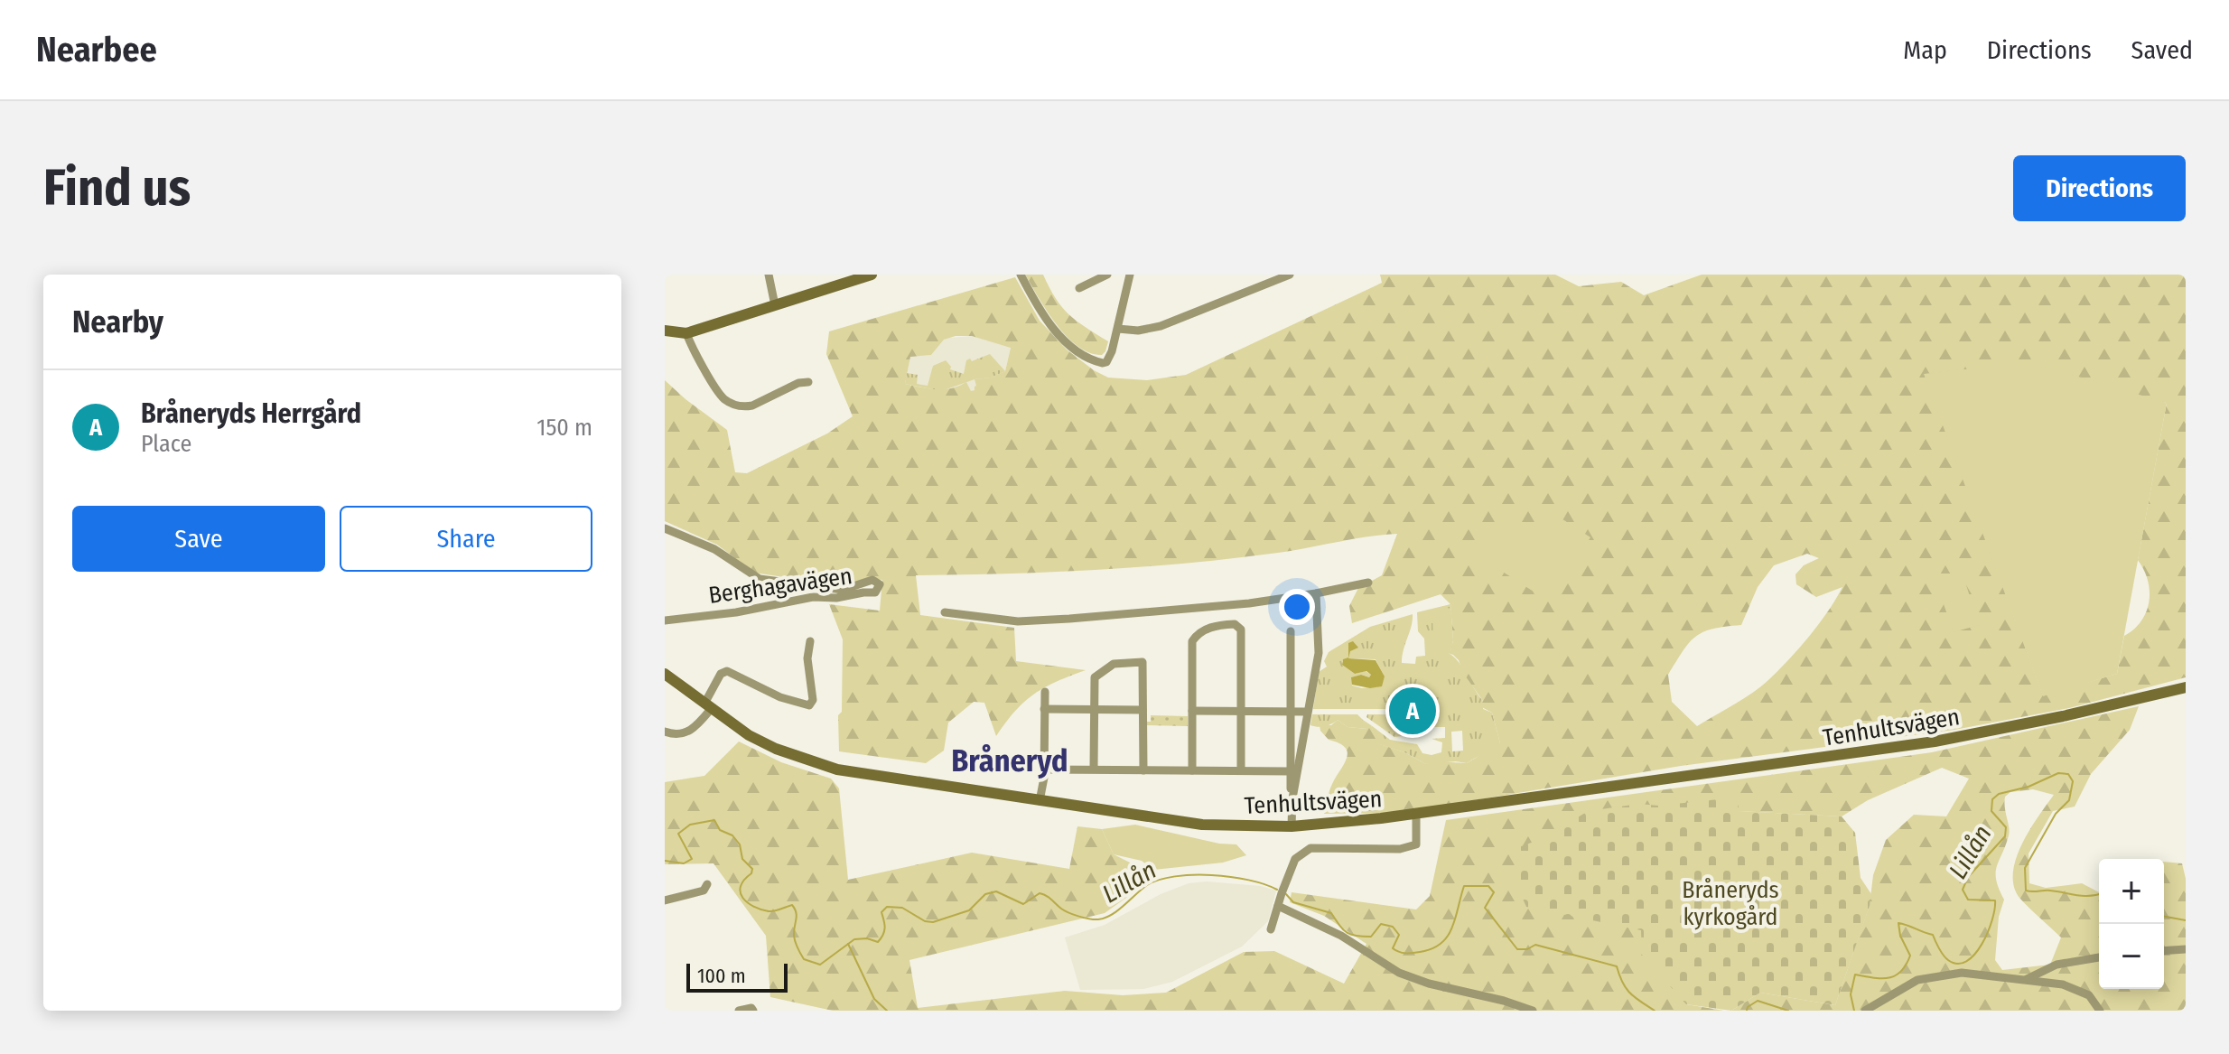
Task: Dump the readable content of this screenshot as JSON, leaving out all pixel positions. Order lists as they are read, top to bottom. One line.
{"streets":{"street":["Berghagavägen","Tenhultsvägen"]},"districts":["Bråneryd"],"water":["Lillån"],"parks":["Bråneryds kyrkogård"],"scale_bar":"100 m","page":{"header":"Nearbee","nav":["Map","Directions","Saved"],"buttons":["Directions",["Save","Share"]],"title":"Find us","heading":"Nearby","list":[{"mark":"A","name":"Bråneryds Herrgård","note":"Place","value":"150 m"}],"pins":"A","map_buttons":["+","−"],"scale":"100 m"}}
